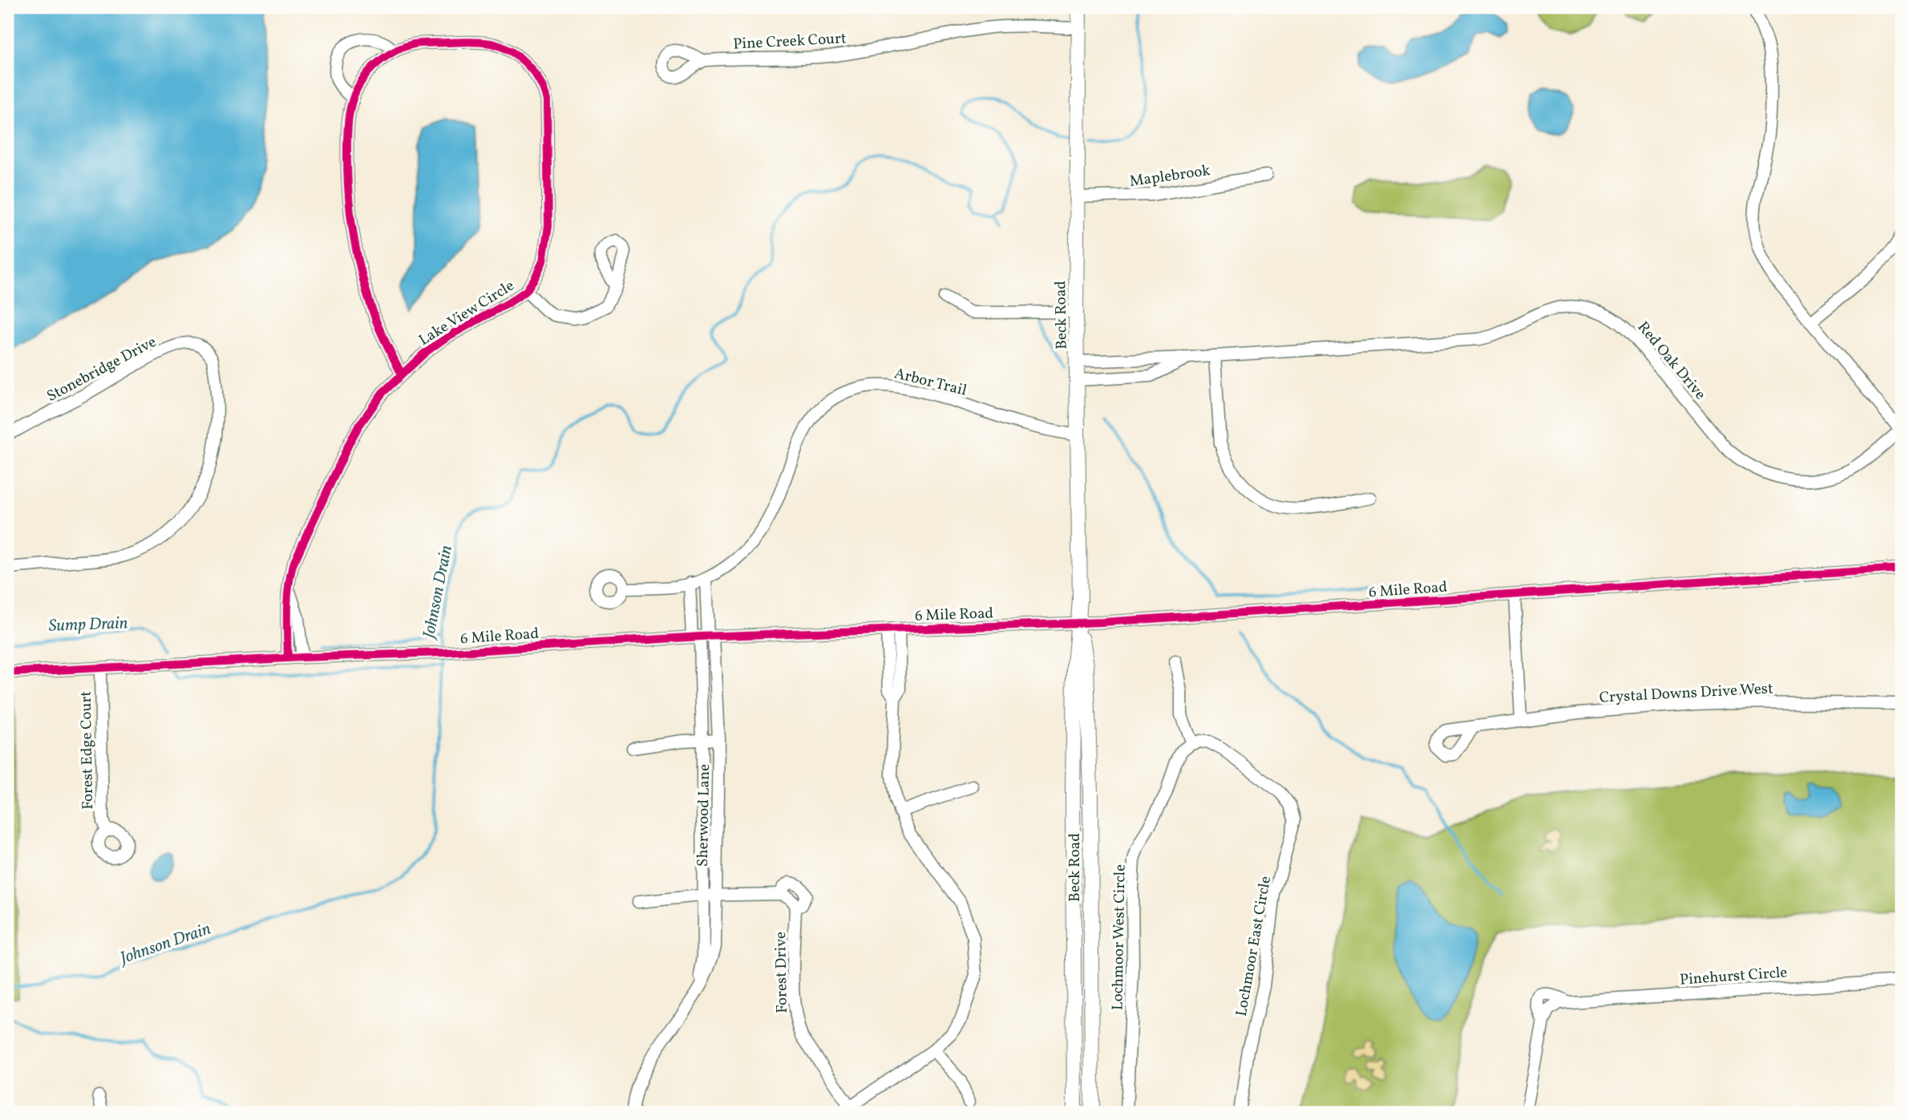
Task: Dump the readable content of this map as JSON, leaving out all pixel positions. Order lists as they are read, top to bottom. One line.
{"streets":{"main road":["Beck Road"],"street":["Pine Creek Court","Maplebrook","Lake View Circle","Red Oak Drive","Stonebridge Drive","Arbor Trail","6 Mile Road","Crystal Downs Drive West","Forest Edge Court","Sherwood Lane","Lochmoor West Circle","Lochmoor East Circle","Forest Drive","Pinehurst Circle"]},"crossings":[["Pine Creek Court","Beck Road"],["Maplebrook","Beck Road"],["Lake View Circle","6 Mile Road"],["Beck Road","Red Oak Drive"],["Beck Road","Arbor Trail"],["Beck Road","6 Mile Road"],["6 Mile Road","Forest Edge Court"],["6 Mile Road","Sherwood Lane"],["Lochmoor West Circle","Lochmoor East Circle"]],"water":["Johnson Drain","Sump Drain"]}
